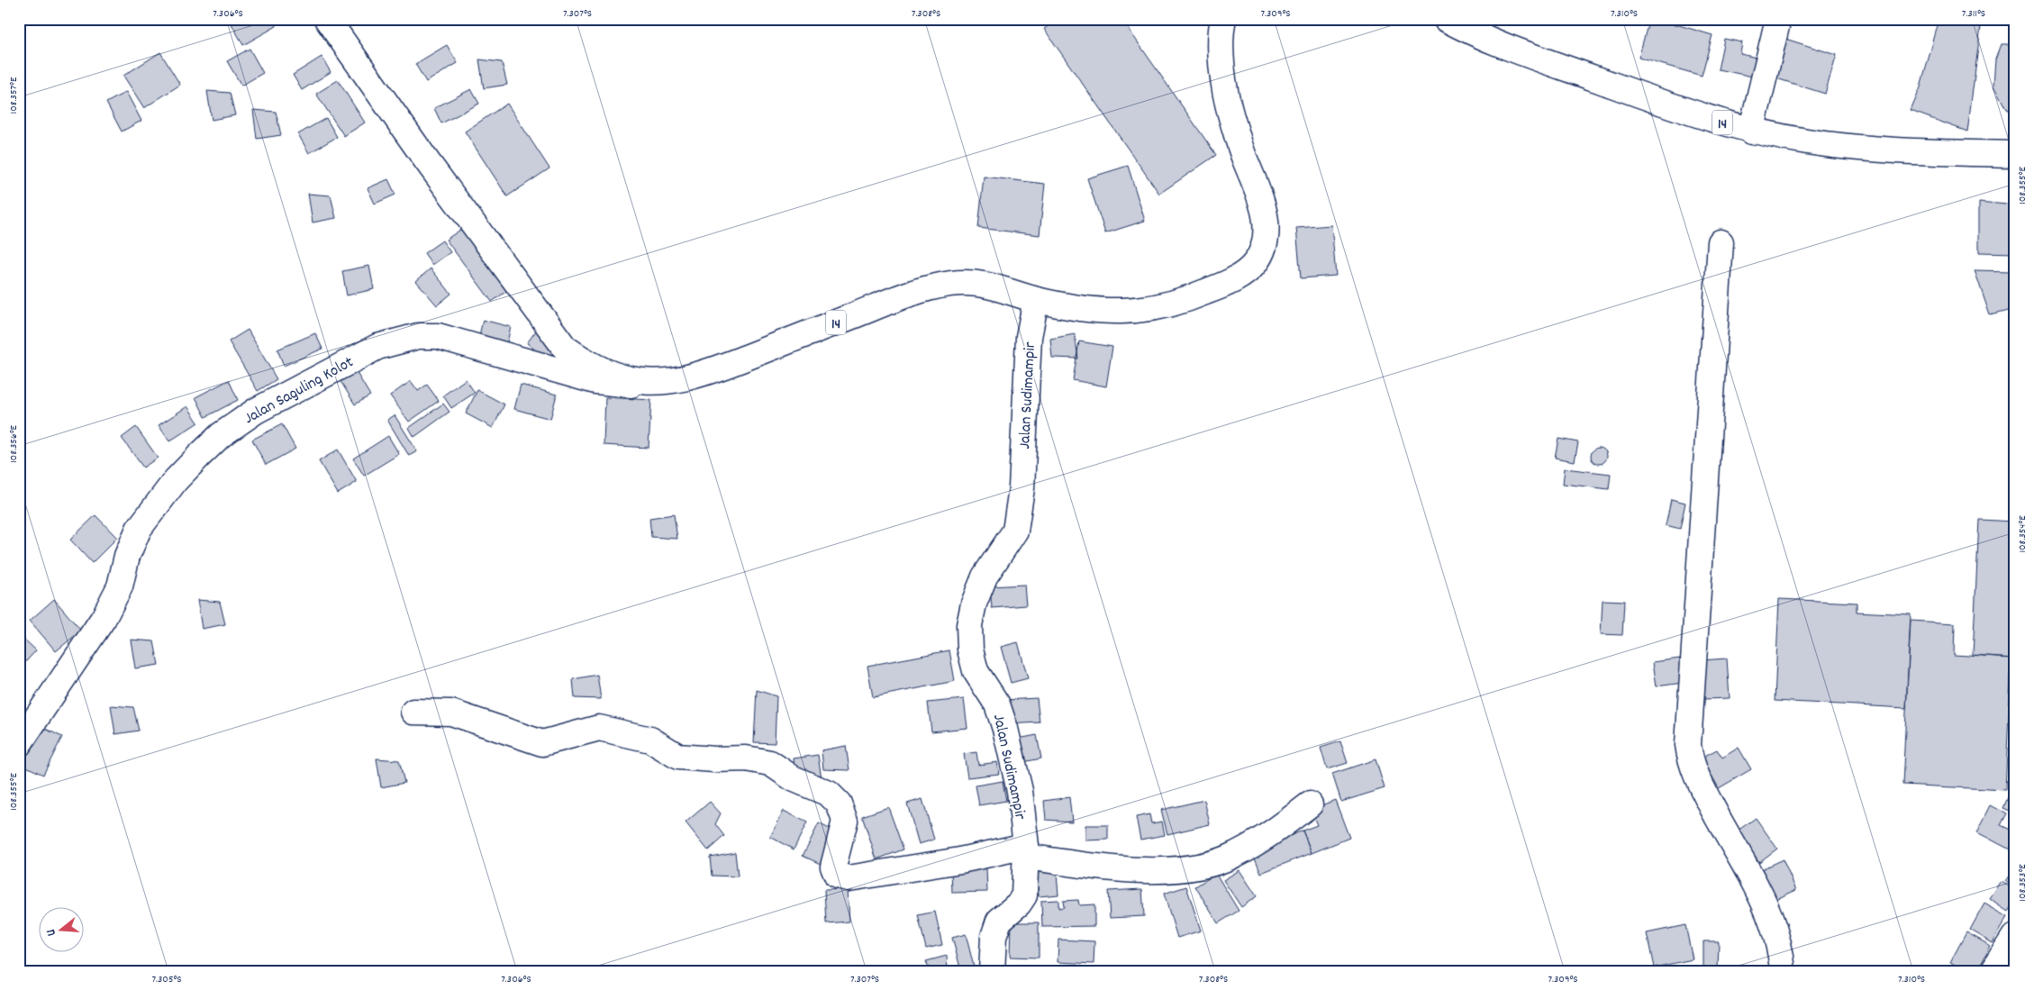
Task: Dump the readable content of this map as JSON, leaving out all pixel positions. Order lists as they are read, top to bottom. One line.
{"streets":{"main road":["14","Jalan Saguling Kolot","Jalan Sudimampir"]},"crossings":[["14","Jalan Saguling Kolot"],["14","Jalan Sudimampir"]],"north":"left","coordinates":["7.306°S","7.307°S","7.308°S","7.309°S","7.310°S","7.311°S","108.357°E","108.355°E","108.356°E","108.354°E","108.353°E","7.305°S"]}
